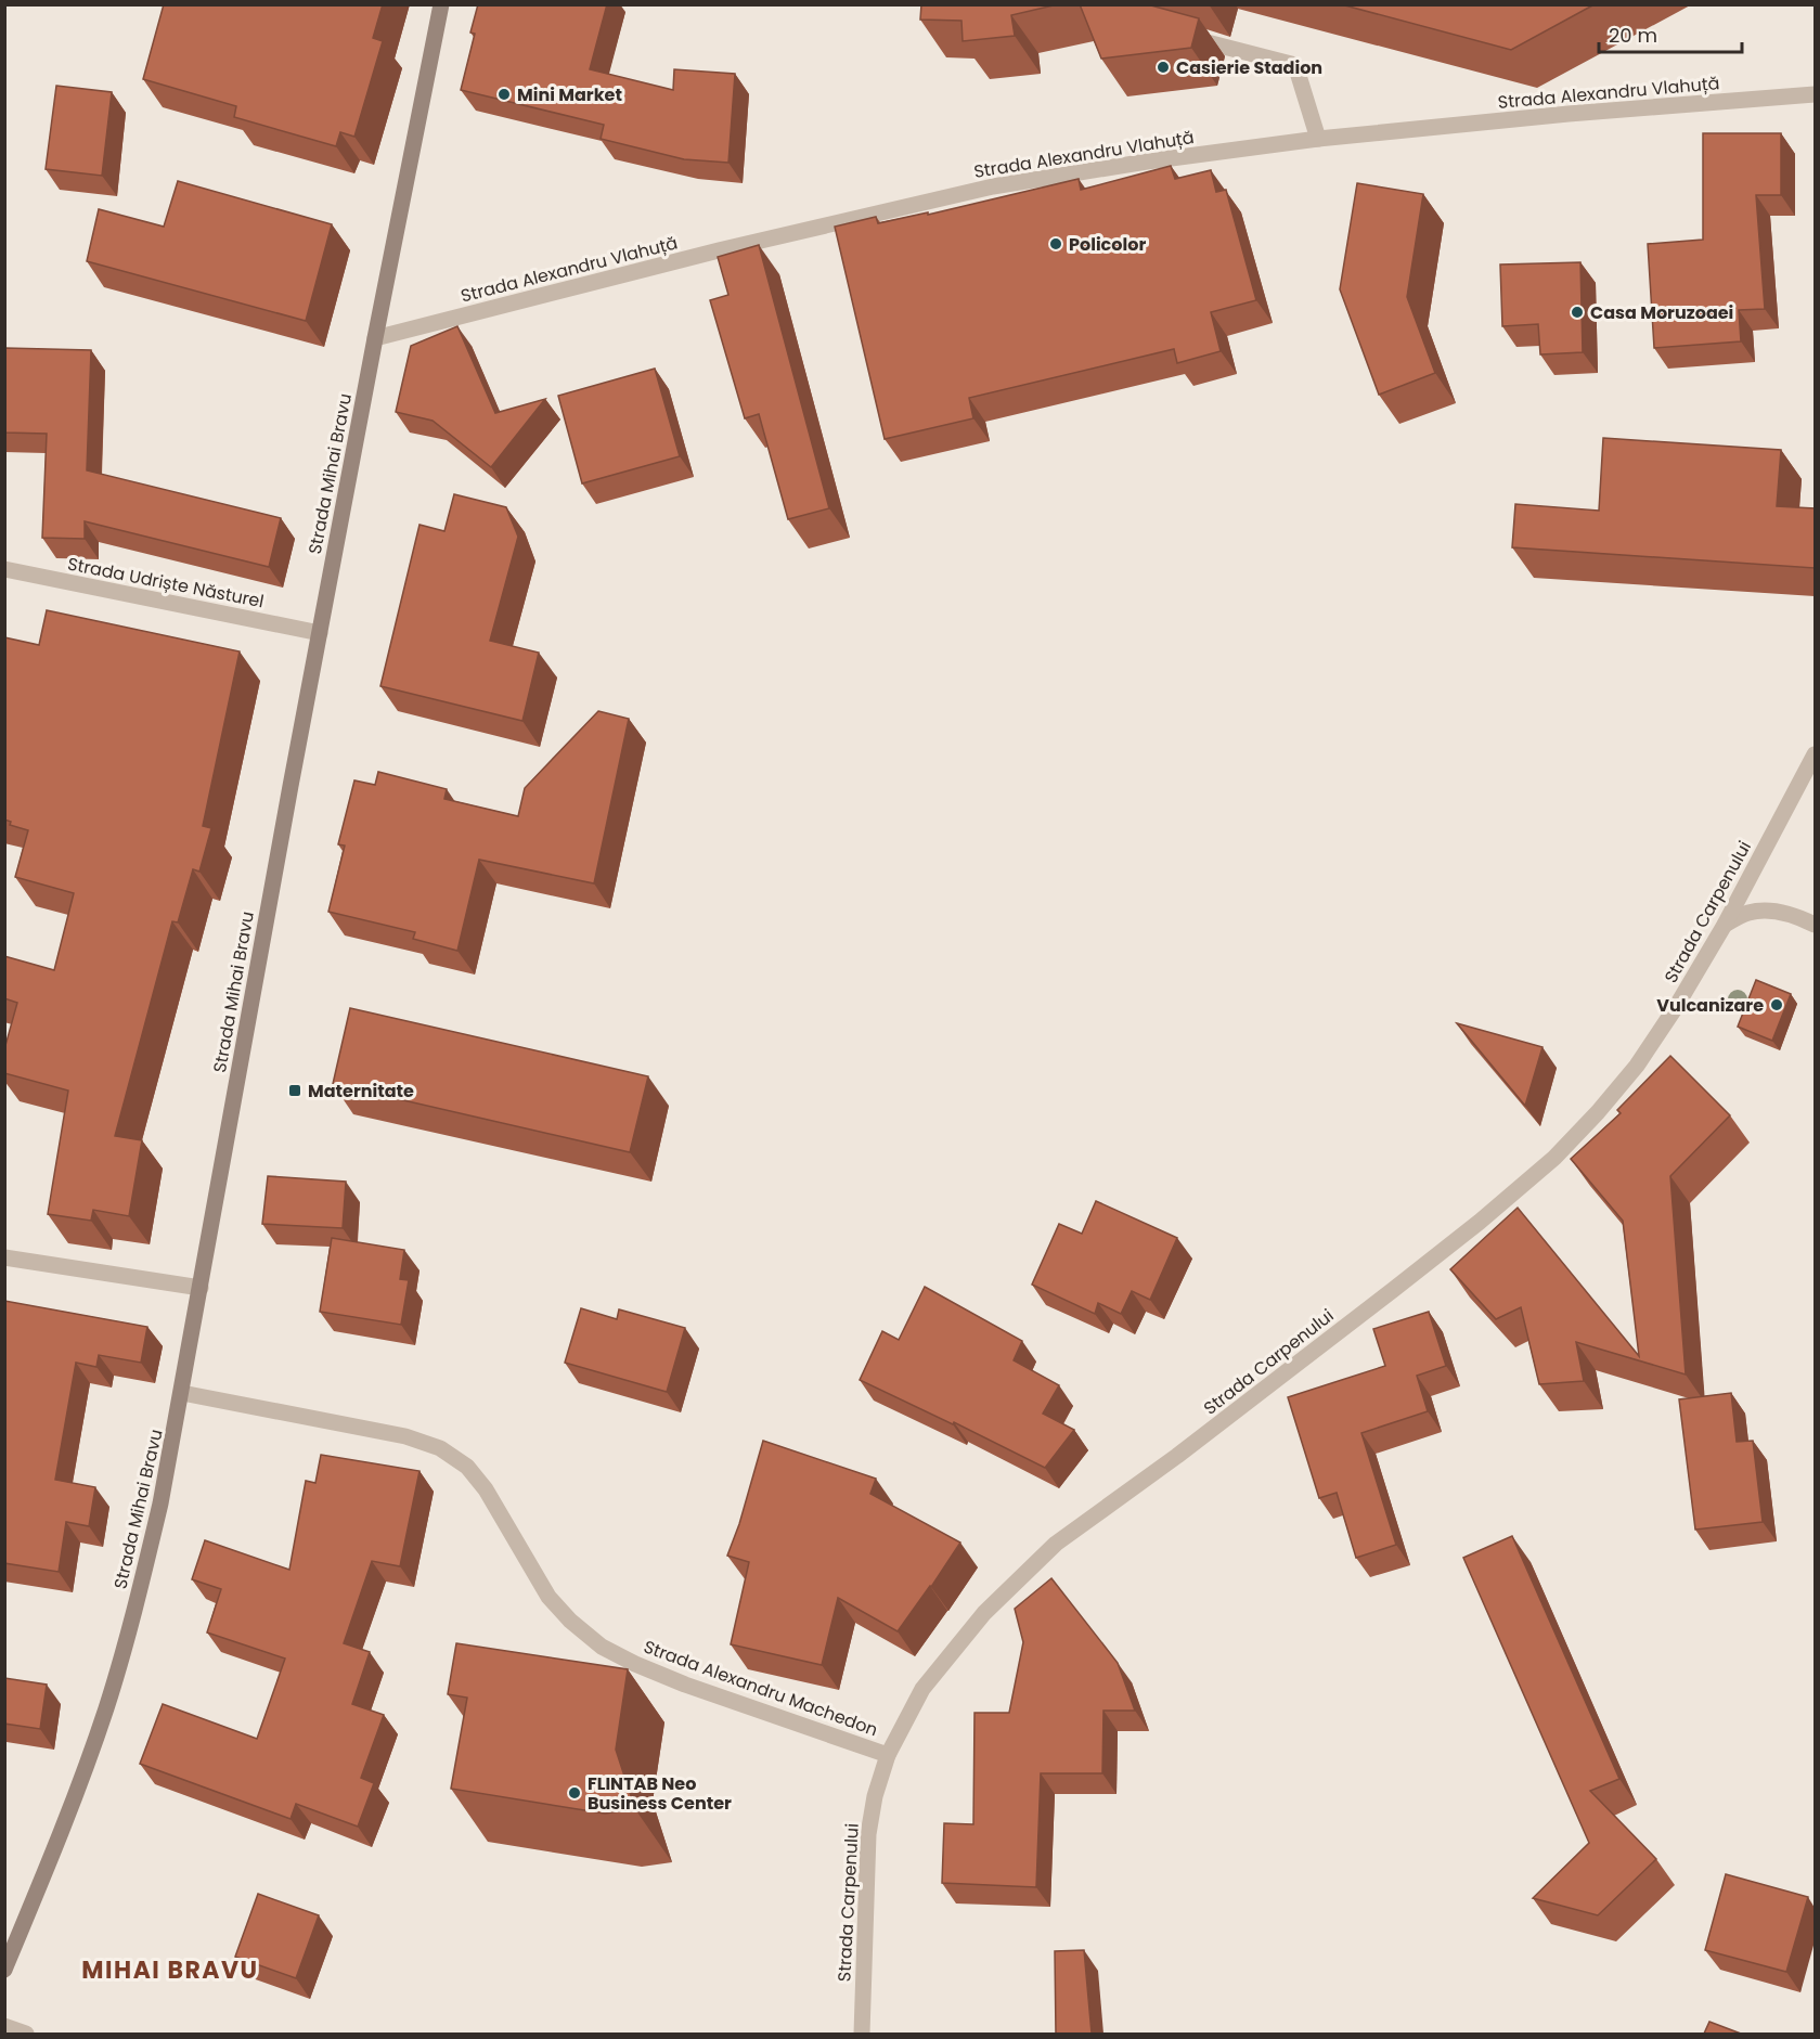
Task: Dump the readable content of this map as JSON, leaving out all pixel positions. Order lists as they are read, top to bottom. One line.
{"streets":{"main road":["Strada Mihai Bravu"],"street":["Strada Alexandru Vlahuță","Strada Udriște Năsturel","Strada Carpenului","Strada Alexandru Machedon"]},"crossings":[["Strada Alexandru Vlahuță","Strada Mihai Bravu"],["Strada Mihai Bravu","Strada Udriște Năsturel"],["Strada Mihai Bravu","Strada Alexandru Machedon"],["Strada Carpenului","Strada Alexandru Machedon"]],"districts":["MIHAI BRAVU"],"places":{"other":["Casierie Stadion","Mini Market","Policolor","Casa Moruzoaei","Vulcanizare","FLINTAB Neo Business Center"],"transit":["Maternitate"]},"scale_bar":"20 m"}
